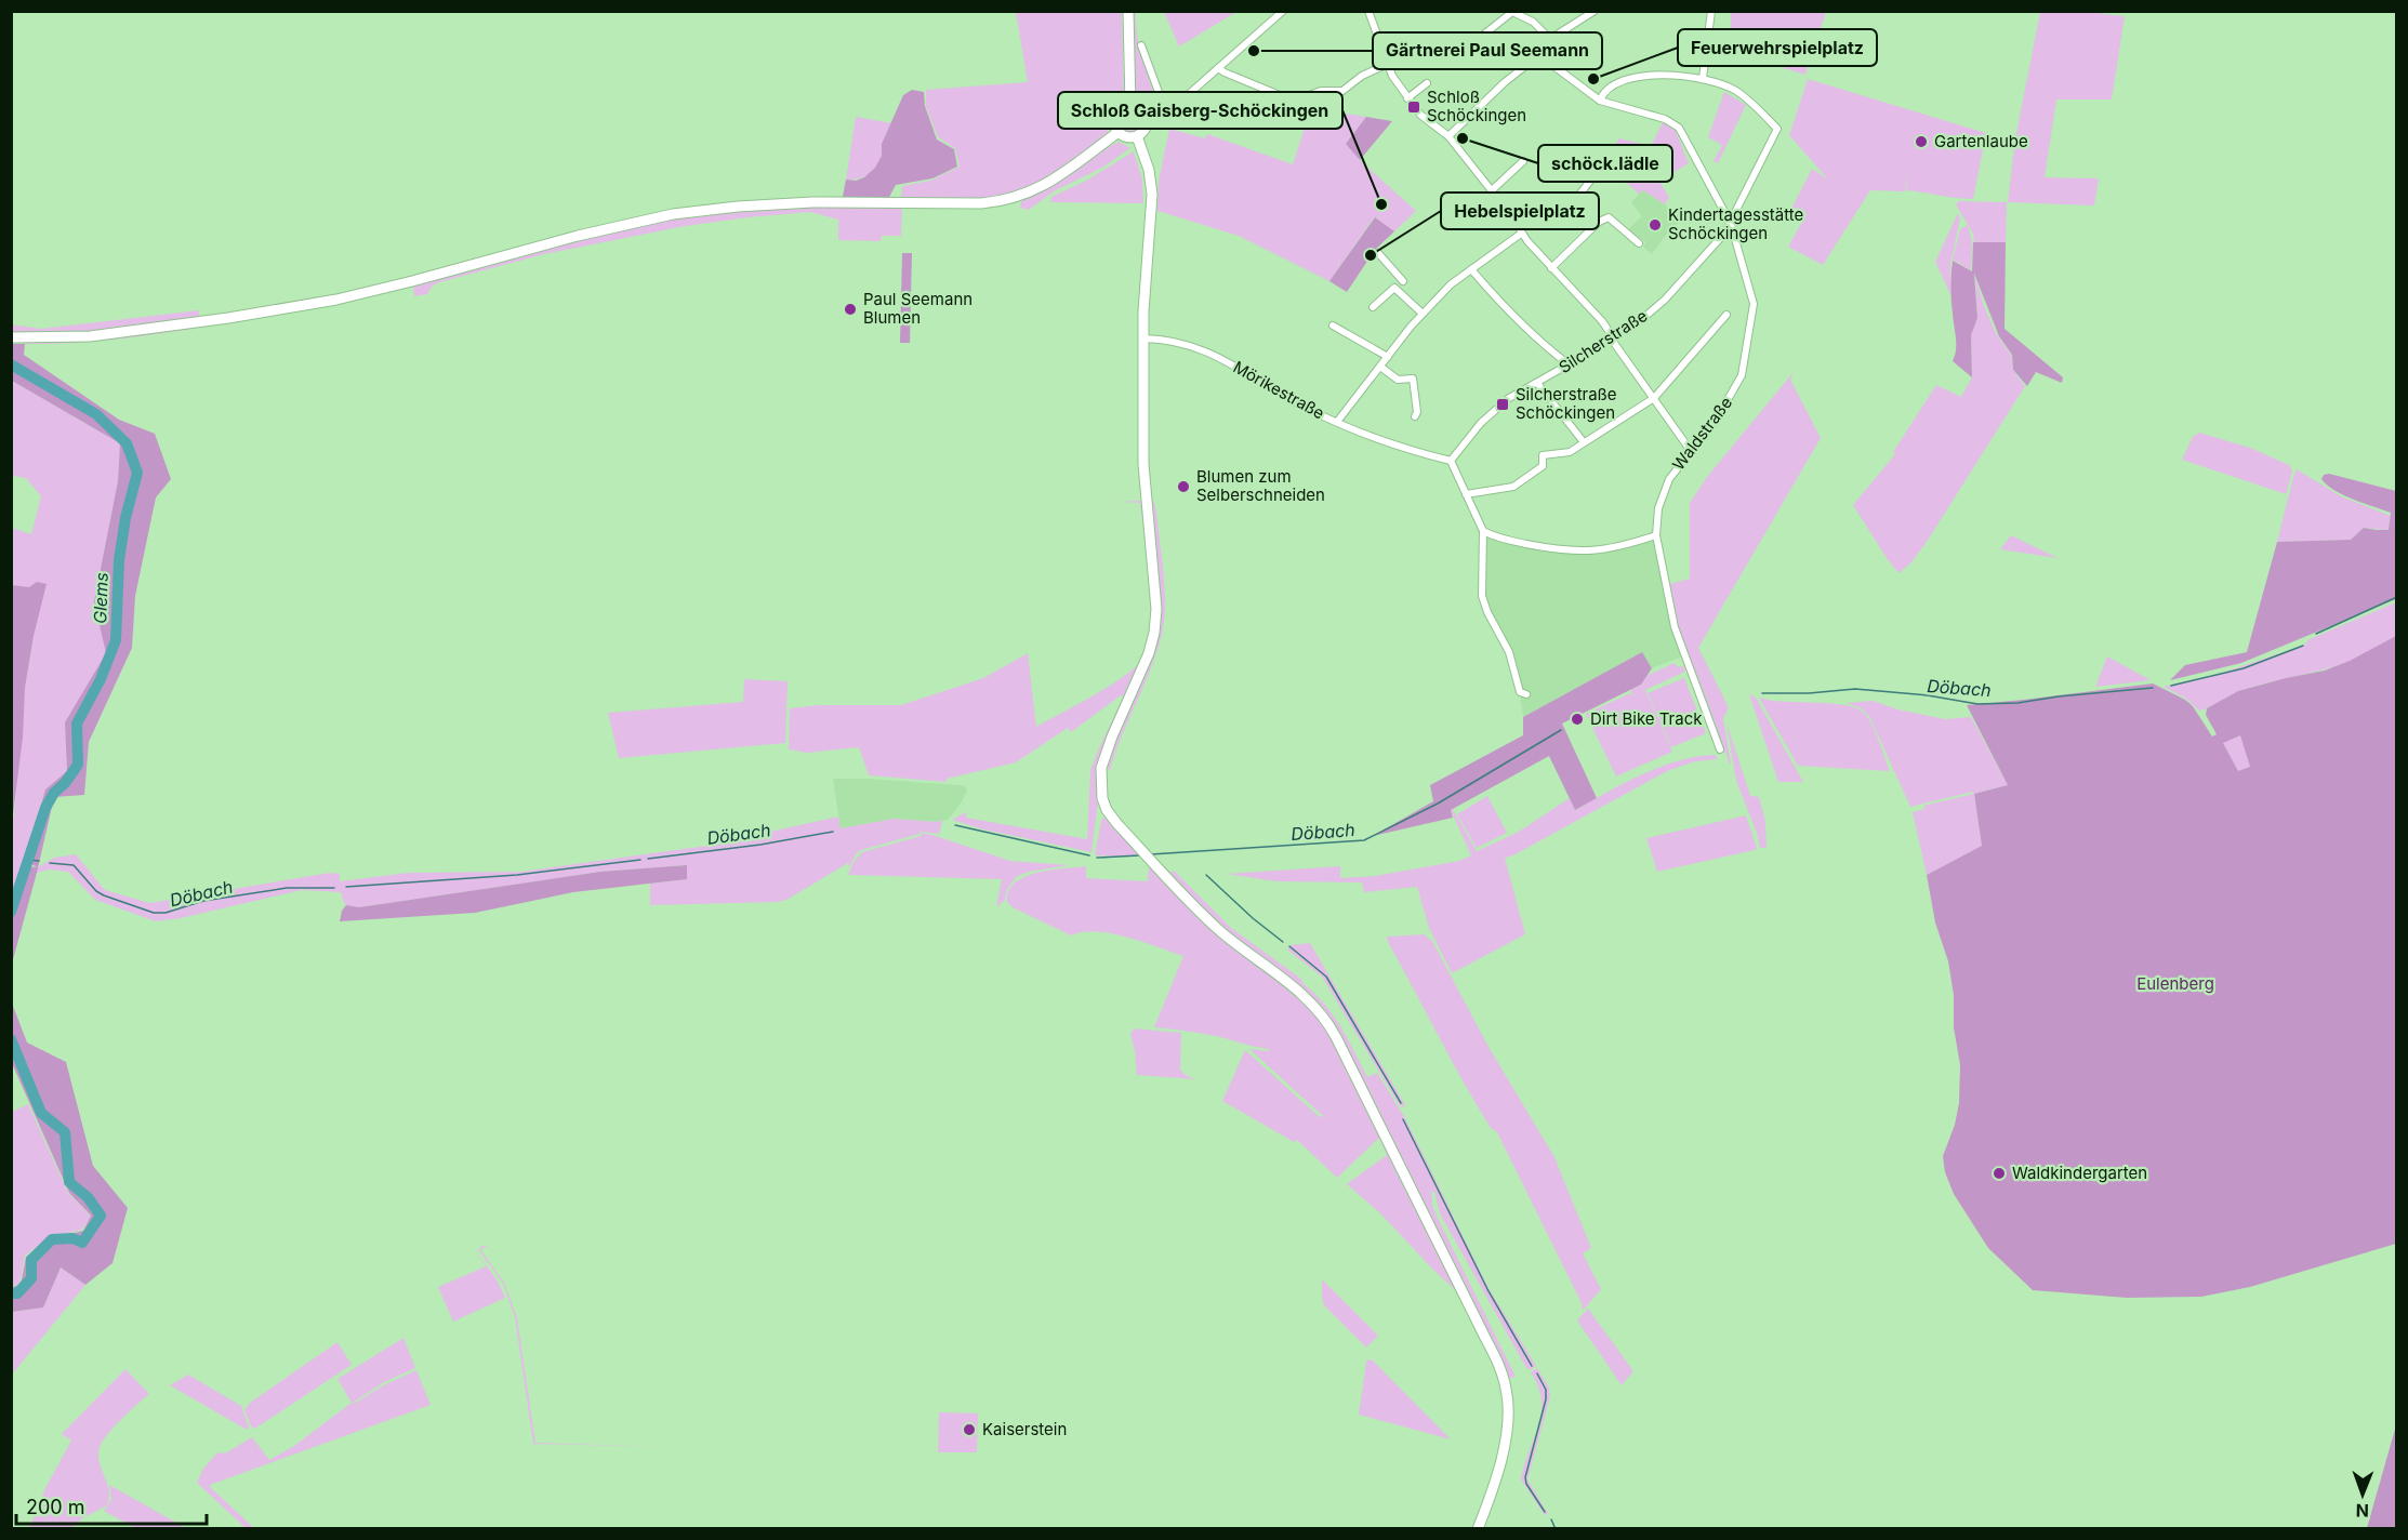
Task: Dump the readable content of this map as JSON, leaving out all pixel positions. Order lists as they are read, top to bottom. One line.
{"streets":{"street":["Silcherstraße","Mörikestraße","Waldstraße"]},"crossings":[["Silcherstraße","Mörikestraße"],["Silcherstraße","Waldstraße"]],"water":["Glems","Döbach"],"parks":["Eulenberg"],"places":{"other":["Gärtnerei Paul Seemann","Feuerwehrspielplatz","schöck.lädle","Gartenlaube","Schloß Gaisberg-Schöckingen","Kindertagesstätte Schöckingen","Hebelspielplatz","Paul Seemann Blumen","Blumen zum Selberschneiden","Dirt Bike Track","Waldkindergarten","Kaiserstein"],"transit":["Schloß Schöckingen","Silcherstraße Schöckingen"]},"scale_bar":"200 m","north":"bottom"}
